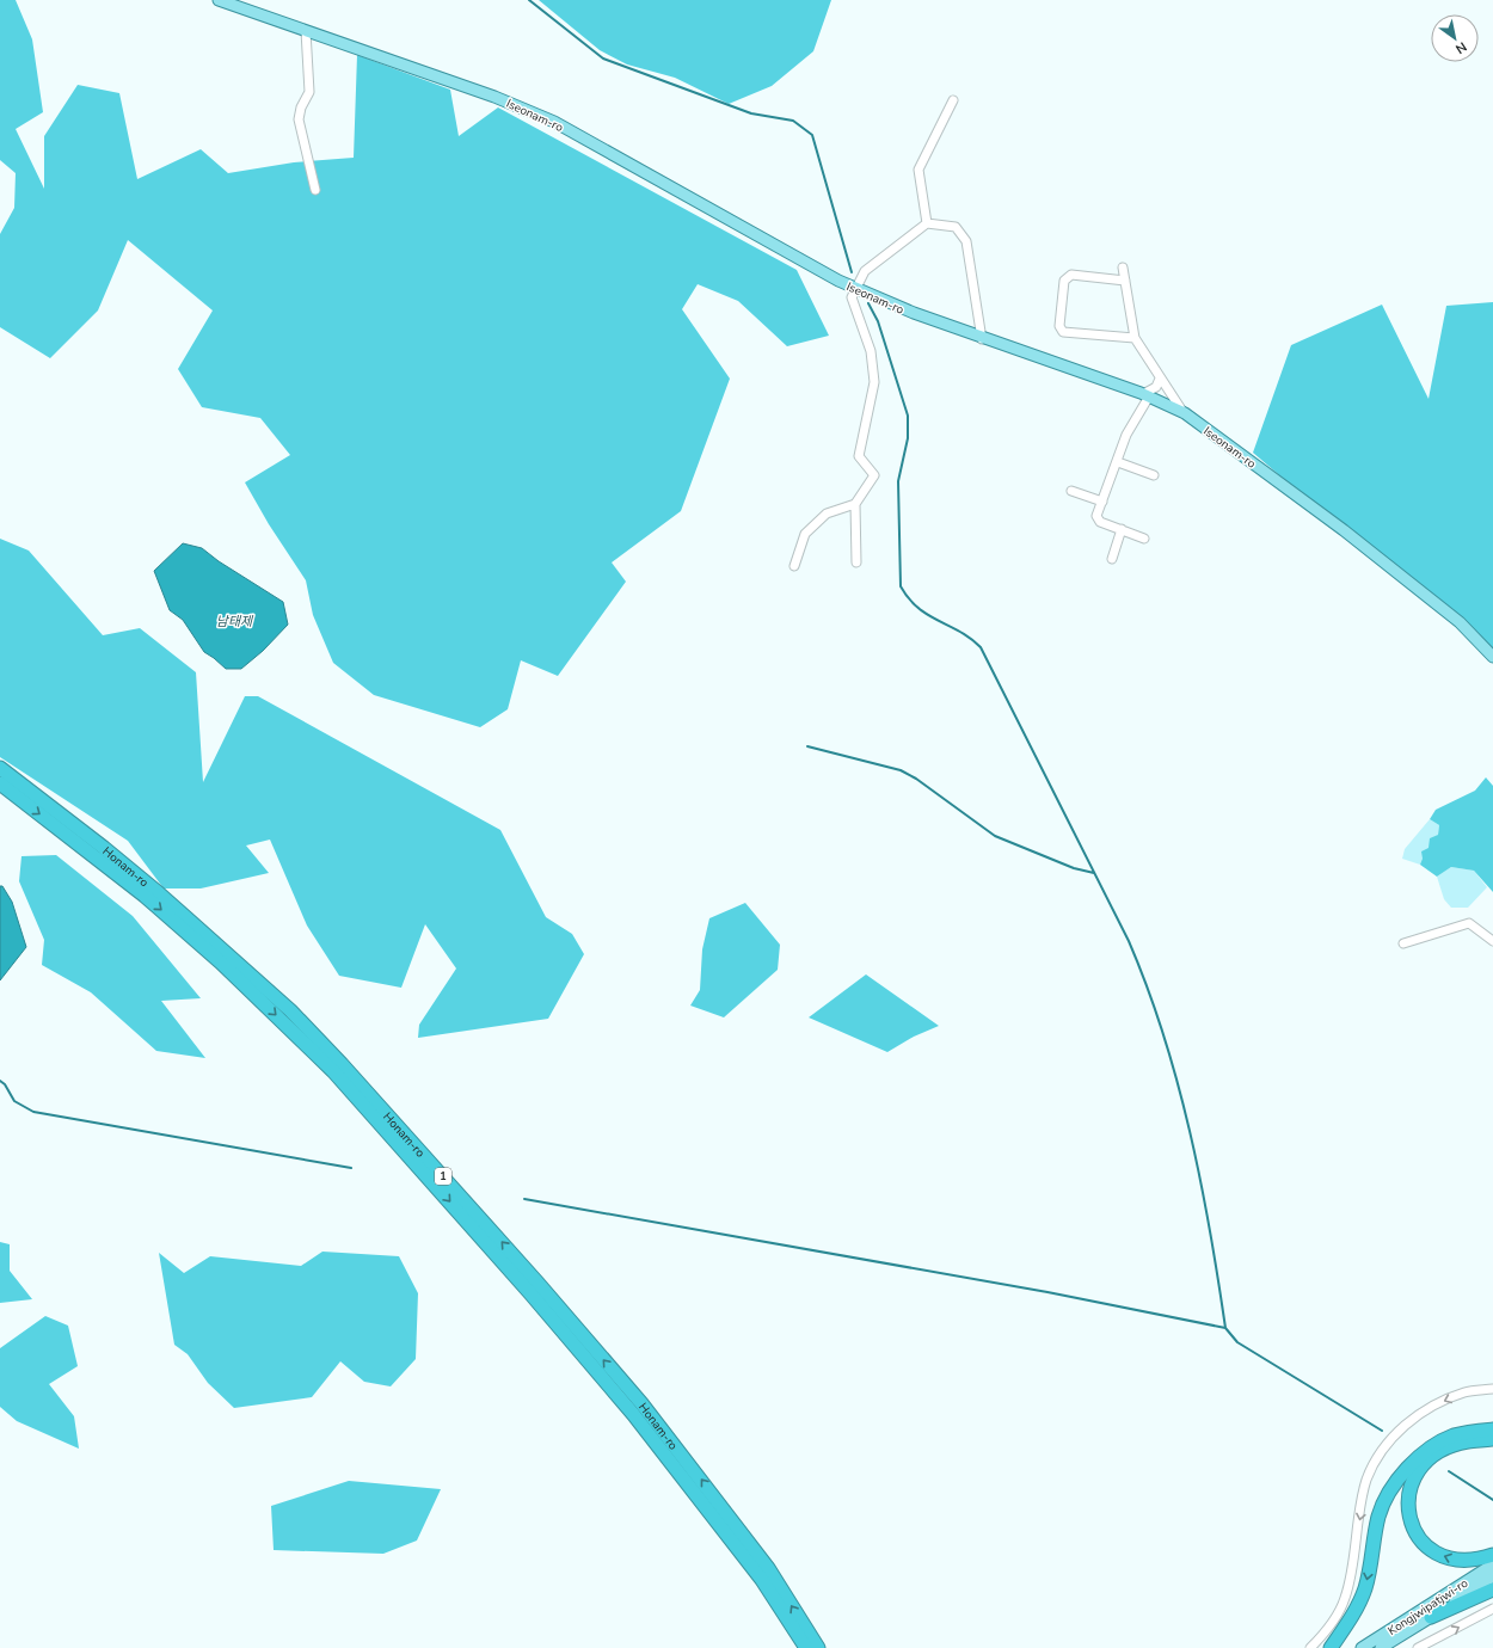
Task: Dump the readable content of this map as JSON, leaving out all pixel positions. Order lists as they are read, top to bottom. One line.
{"streets":{"highway":["Honam-ro","1"],"main road":["Iseonam-ro","Kongjwipatjwi-ro"]},"water":["남태제"],"north":"bottom right"}
